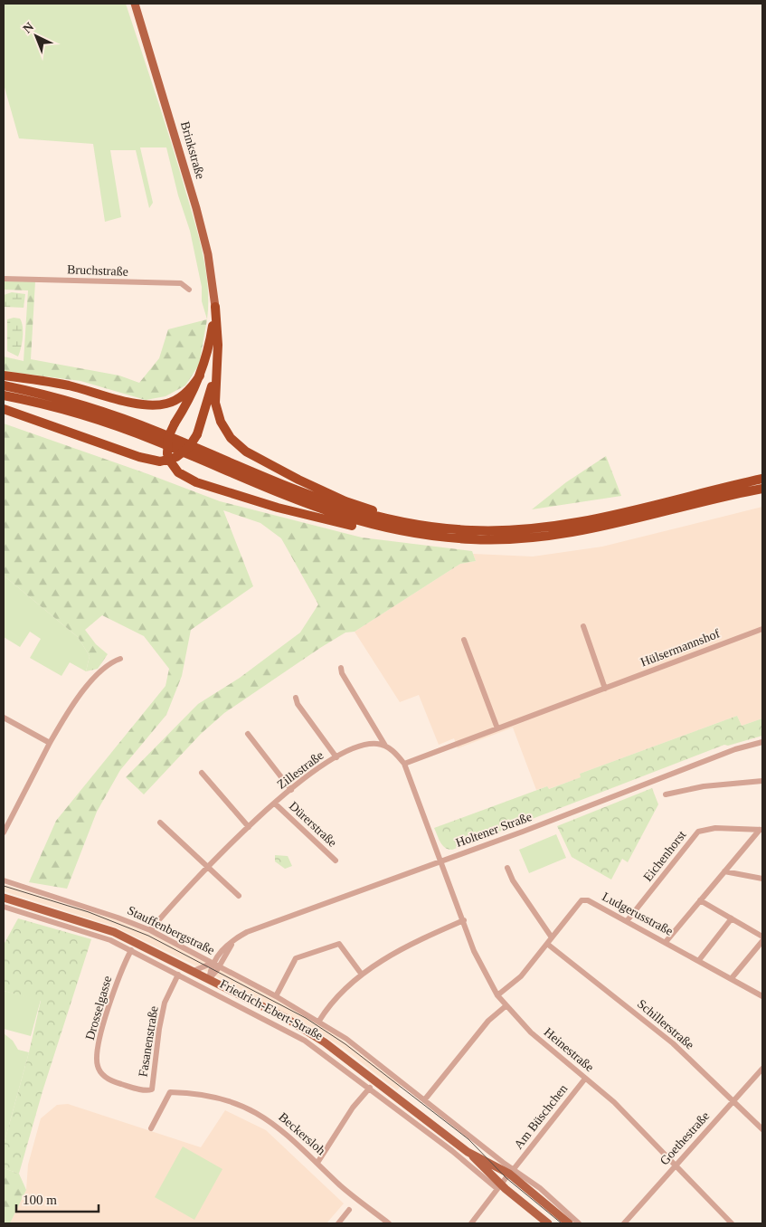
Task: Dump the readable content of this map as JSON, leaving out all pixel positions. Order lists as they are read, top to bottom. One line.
{"streets":{"main road":["Brinkstraße","Friedrich-Ebert-Straße"],"street":["Bruchstraße","Hülsermannshof","Zillestraße","Dürerstraße","Holtener Straße","Eichenhorst","Ludgerusstraße","Stauffenbergstraße","Drosselgasse","Schillerstraße","Fasanenstraße","Heinestraße","Am Büschchen","Beckersloh","Goethestraße"]},"crossings":[["Zillestraße","Dürerstraße"],["Zillestraße","Stauffenbergstraße"],["Holtener Straße","Stauffenbergstraße"],["Holtener Straße","Friedrich-Ebert-Straße"],["Holtener Straße","Heinestraße"],["Eichenhorst","Ludgerusstraße"],["Ludgerusstraße","Schillerstraße"],["Ludgerusstraße","Heinestraße"],["Stauffenbergstraße","Friedrich-Ebert-Straße"],["Stauffenbergstraße","Am Büschchen"],["Drosselgasse","Friedrich-Ebert-Straße"],["Drosselgasse","Fasanenstraße"],["Friedrich-Ebert-Straße","Fasanenstraße"],["Friedrich-Ebert-Straße","Am Büschchen"],["Schillerstraße","Goethestraße"],["Heinestraße","Am Büschchen"],["Heinestraße","Goethestraße"]],"scale_bar":"100 m","north":"top left"}
